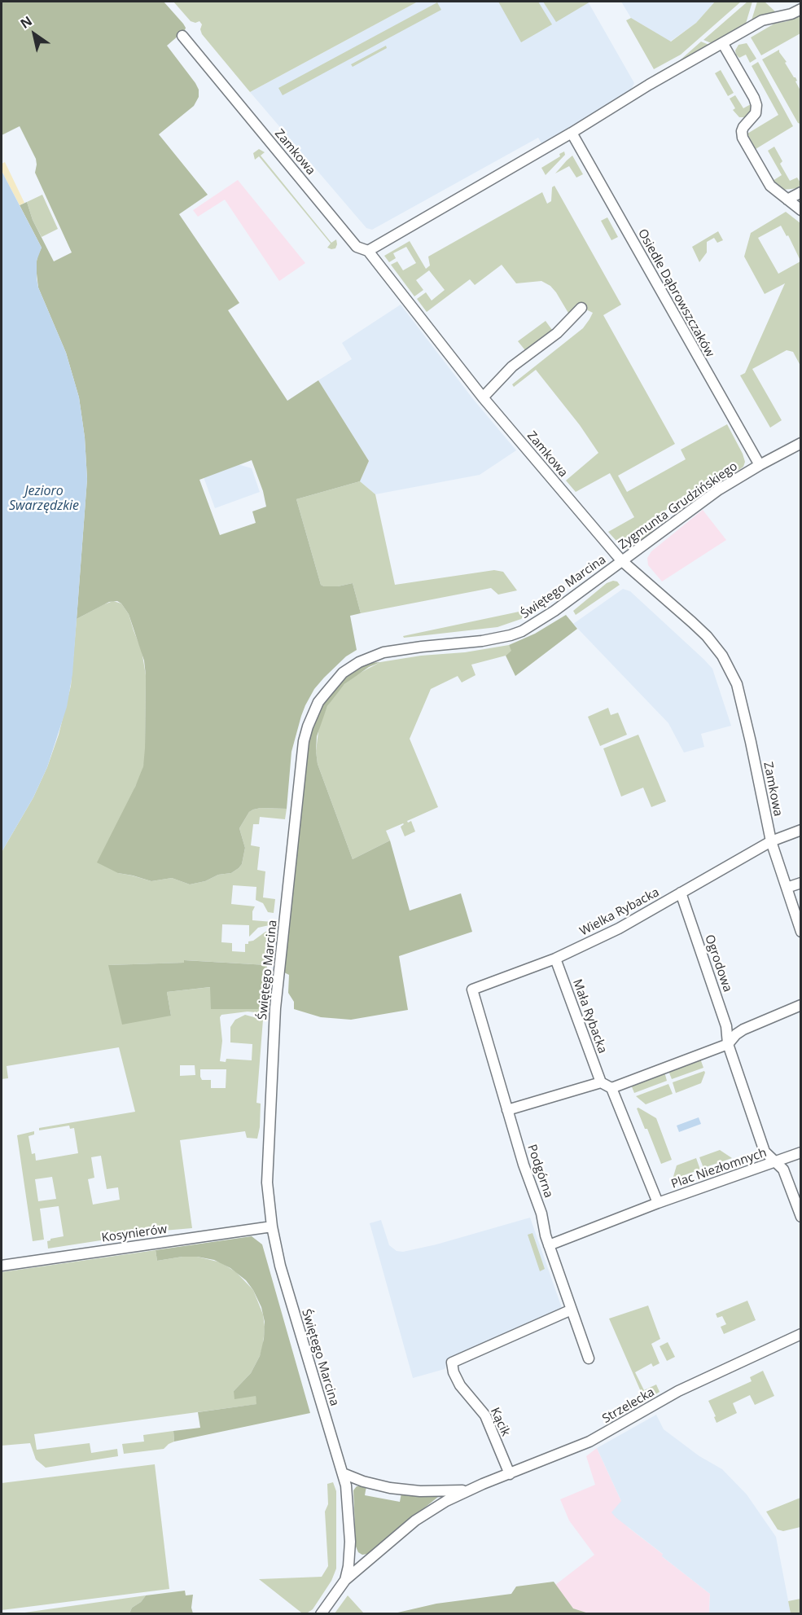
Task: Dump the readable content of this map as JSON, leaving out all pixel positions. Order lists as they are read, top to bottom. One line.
{"streets":{"street":["Zamkowa","Osiedle Dąbrowszczaków","Zygmunta Grudzińskiego","Świętego Marcina","Wielka Rybacka","Ogrodowa","Mała Rybacka","Plac Niezłomnych","Podgórna","Kosynierów","Strzelecka","Kącik"]},"crossings":[["Zamkowa","Zygmunta Grudzińskiego"],["Zamkowa","Świętego Marcina"],["Zamkowa","Wielka Rybacka"],["Osiedle Dąbrowszczaków","Zygmunta Grudzińskiego"],["Zygmunta Grudzińskiego","Świętego Marcina"],["Świętego Marcina","Kosynierów"],["Świętego Marcina","Strzelecka"],["Wielka Rybacka","Ogrodowa"],["Wielka Rybacka","Mała Rybacka"],["Wielka Rybacka","Podgórna"],["Ogrodowa","Plac Niezłomnych"],["Plac Niezłomnych","Podgórna"],["Podgórna","Kącik"],["Strzelecka","Kącik"]],"water":["Jezioro Swarzędzkie"],"north":"top left"}
